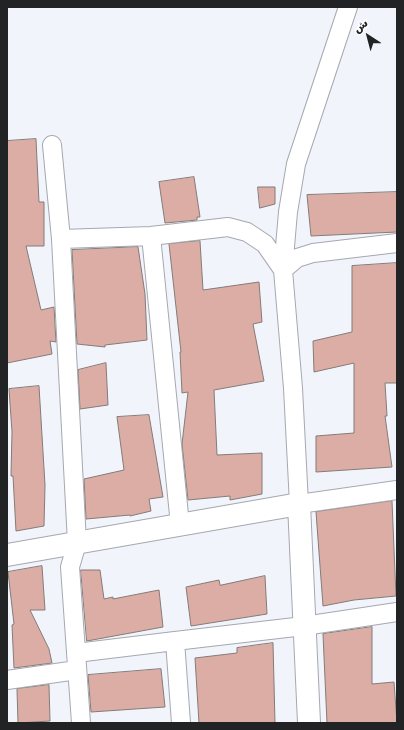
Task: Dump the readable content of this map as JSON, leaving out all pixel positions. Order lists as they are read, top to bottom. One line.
{"north":"top left"}
